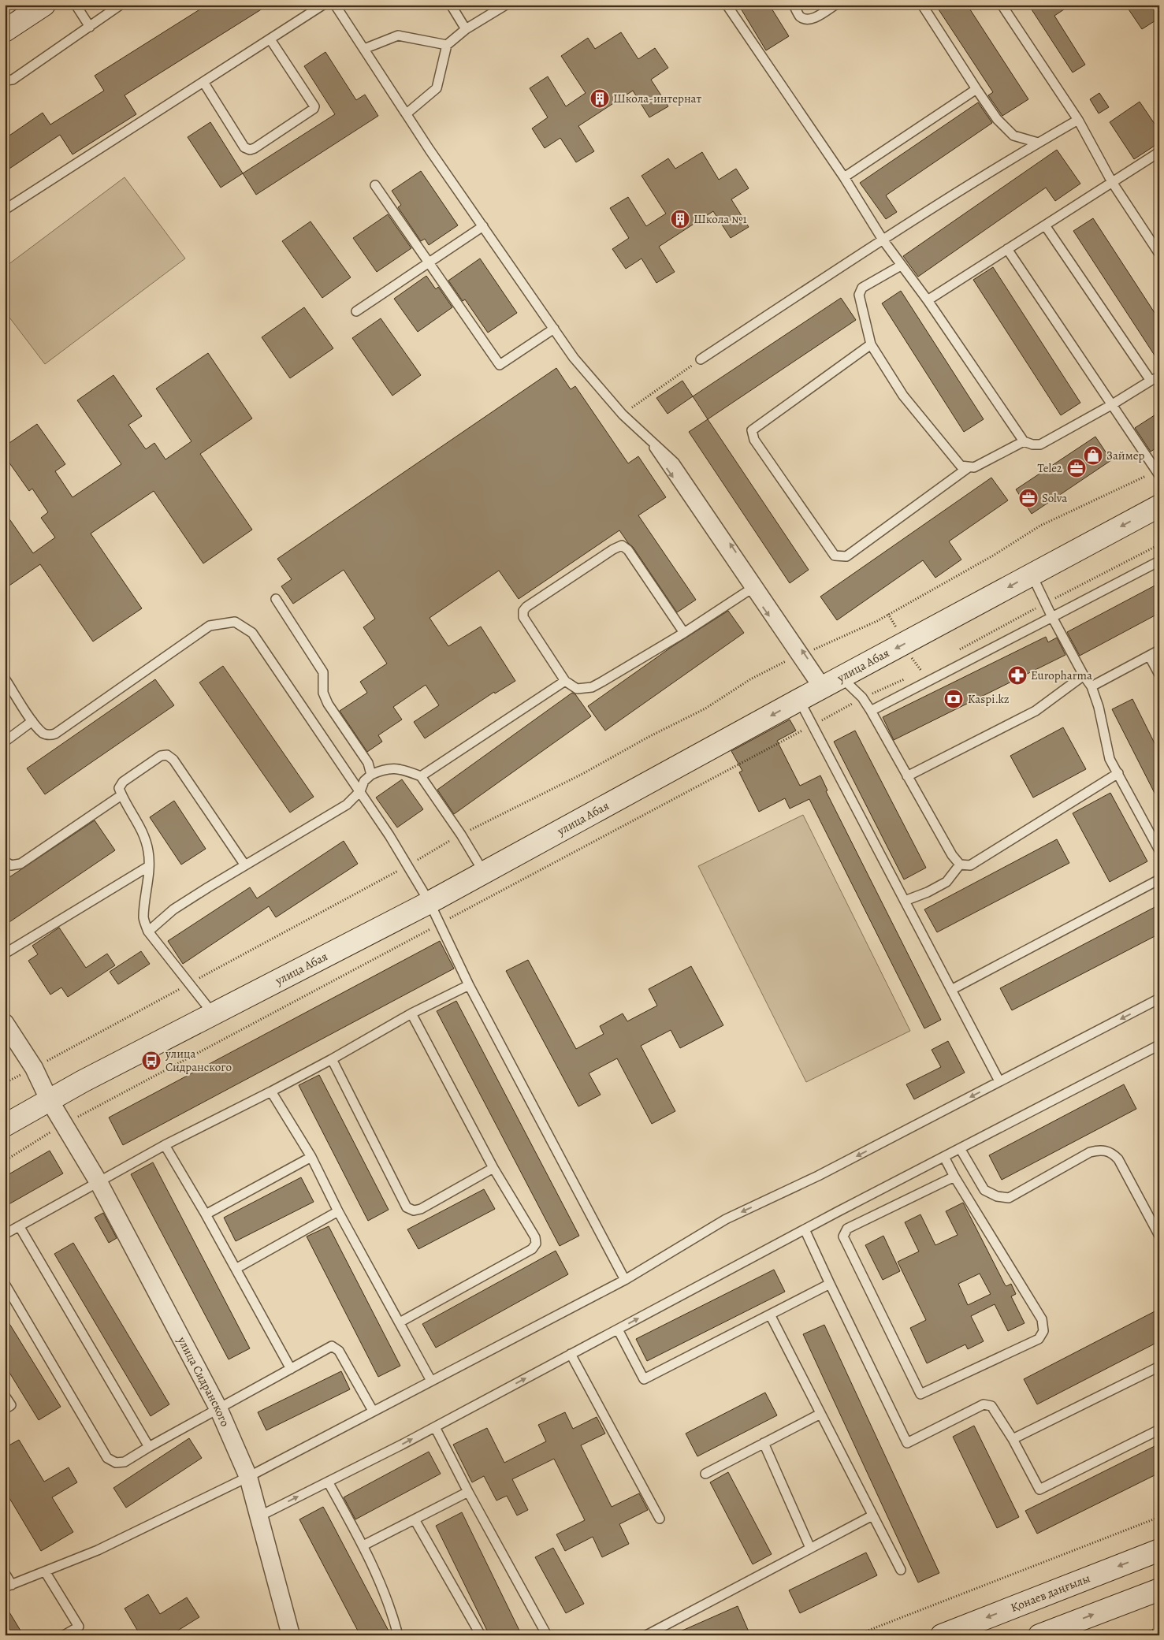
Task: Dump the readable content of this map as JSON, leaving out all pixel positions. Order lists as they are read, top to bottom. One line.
{"streets":{"street":["улица Абая","улица Сидранского","Қонаев даңғылы"]},"crossings":[["улица Абая","улица Сидранского"]],"one_way":["улица Абая"],"places":{"building":["Школа-интернат","Школа №1"],"shop":["Займер"],"office":["Tele2","Solva"],"pharmacy":["Europharma"],"bank":["Kaspi.kz"],"bus stop":["улица Сидранского"]}}
